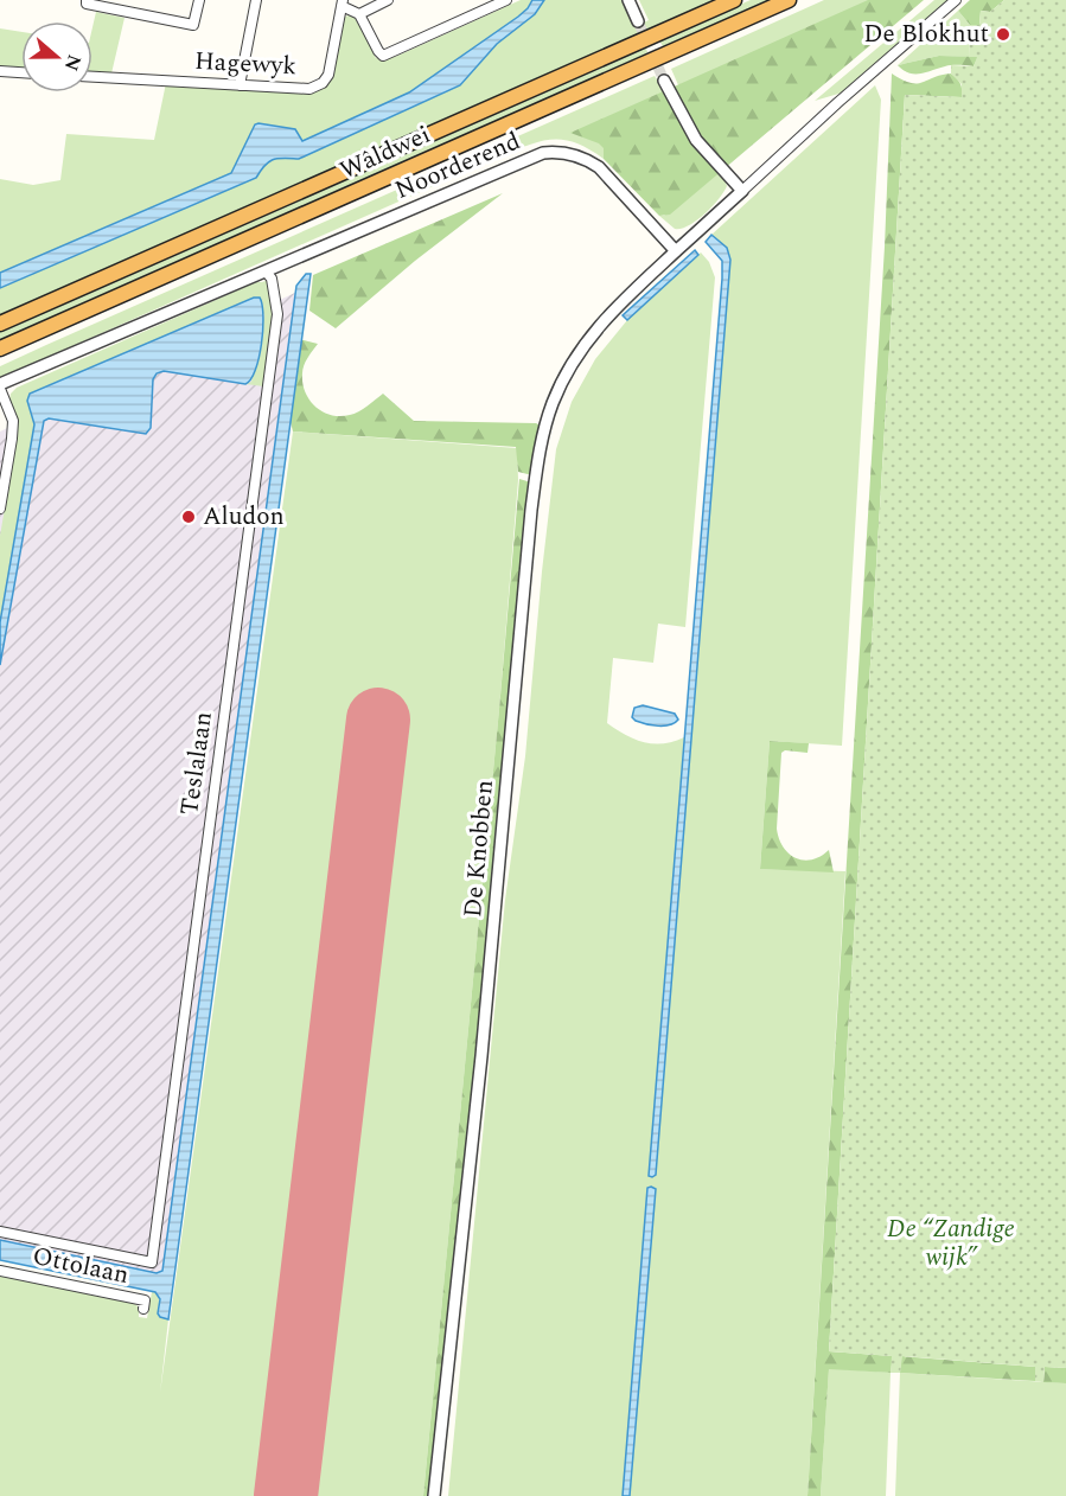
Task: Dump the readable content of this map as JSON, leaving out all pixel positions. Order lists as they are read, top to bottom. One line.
{"streets":{"highway":["Wâldwei"],"street":["Hagewyk","Noorderend","Teslalaan","De Knobben","Ottolaan"]},"crossings":[["Noorderend","Teslalaan"],["Noorderend","De Knobben"],["Teslalaan","Ottolaan"]],"parks":["De “Zandige wijk”"],"places":["De Blokhut","Aludon"],"north":"right"}
